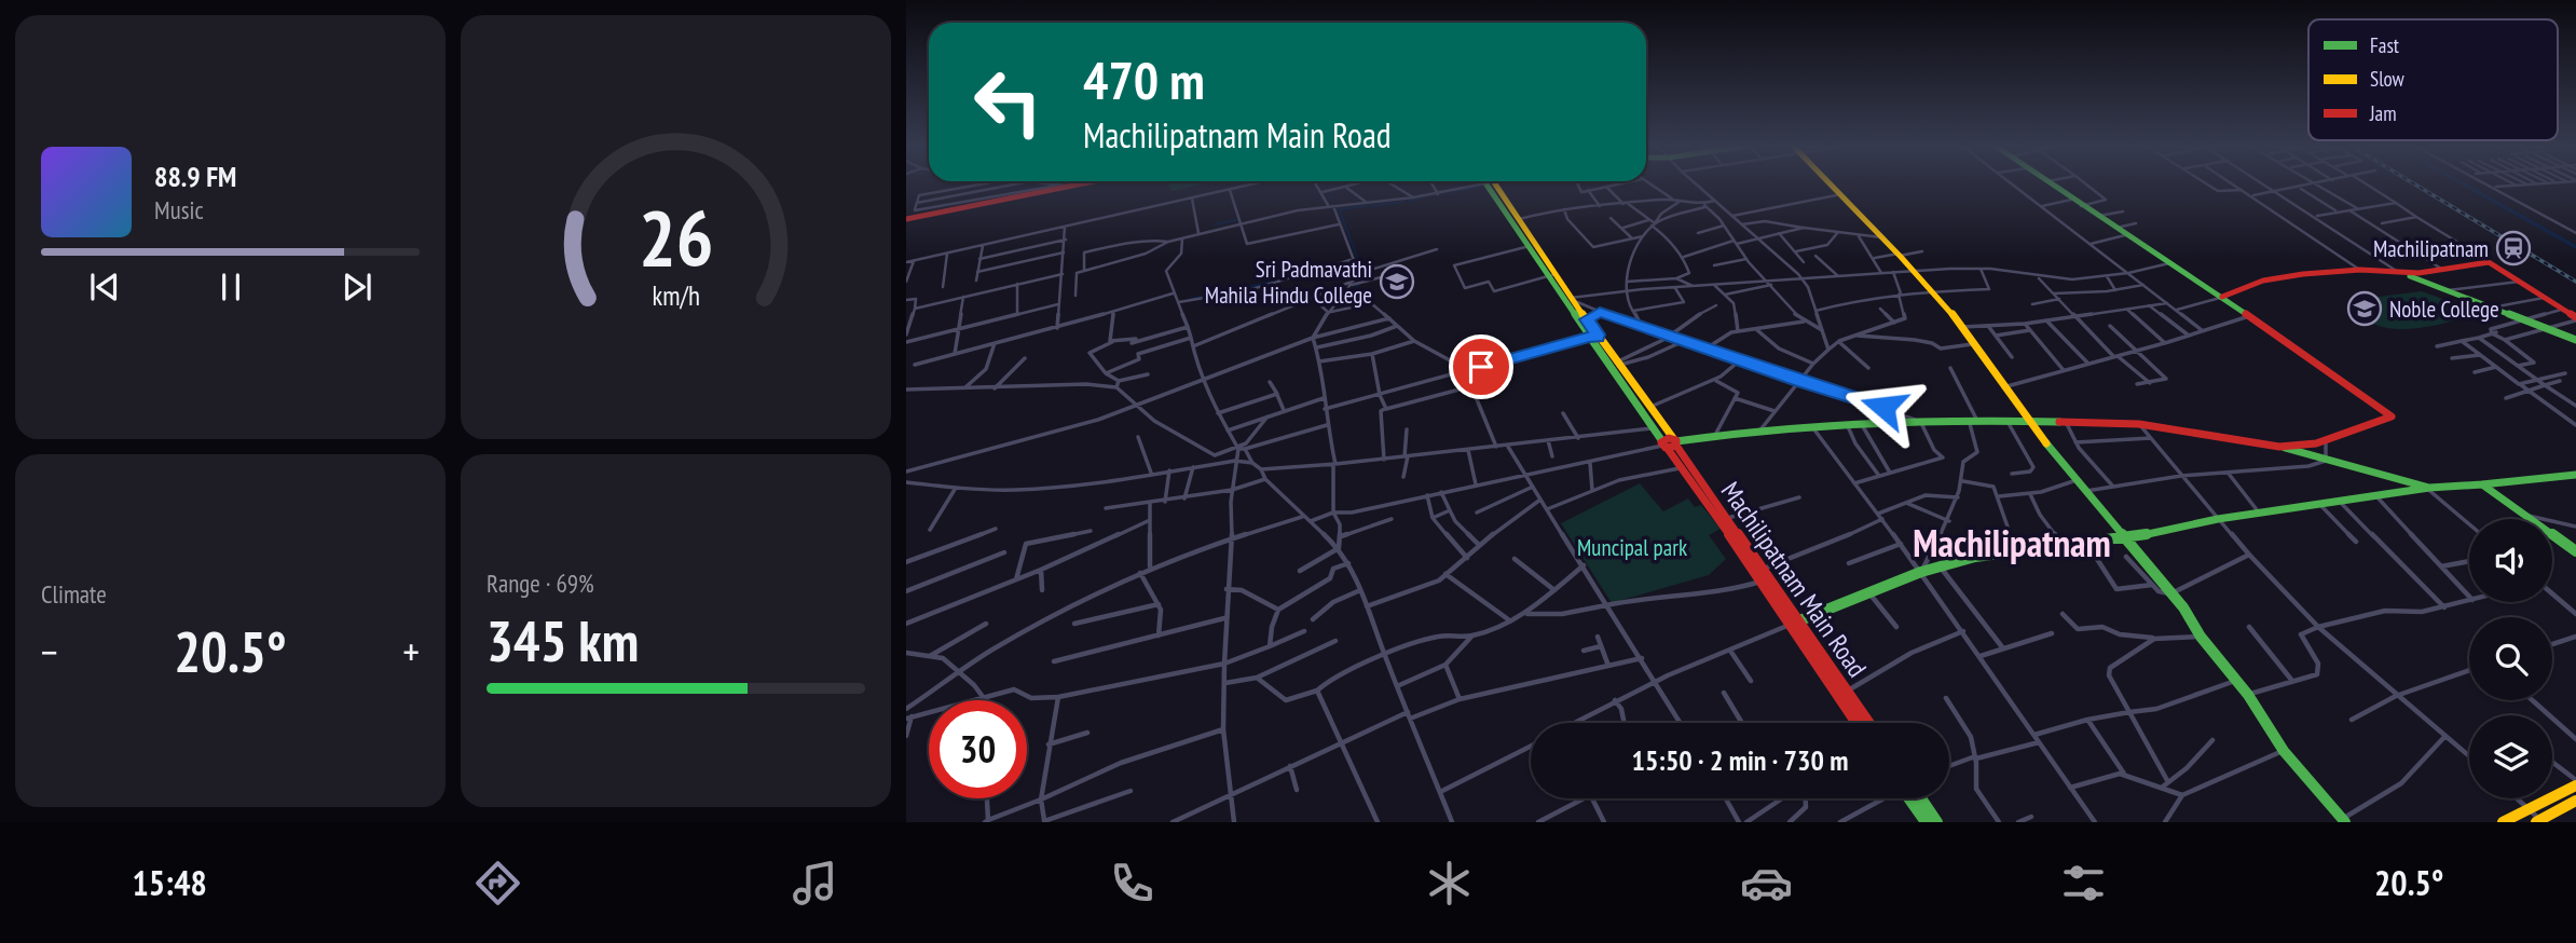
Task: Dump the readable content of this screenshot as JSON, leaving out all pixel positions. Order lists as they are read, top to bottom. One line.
{"streets":{"street":["Machilipatnam Main Road"]},"districts":["Machilipatnam"],"parks":["Muncipal park"],"places":{"station":["Machilipatnam"],"school or university":["Sri Padmavathi Mahila Hindu College","Noble College"]},"legend":["Fast","Slow","Jam"],"page":{"turn":["470 m","Machilipatnam Main Road"],"song":["88.9 FM","Music"],"tile":["Climate",["Range · 69%","345 km"]],"heat":["−","20.5°","+"],"limit":"30","trip":"15:50 · 2 min · 730 m","tabs":["15:48","20.5°"],"gauge":["26","km/h"]}}
